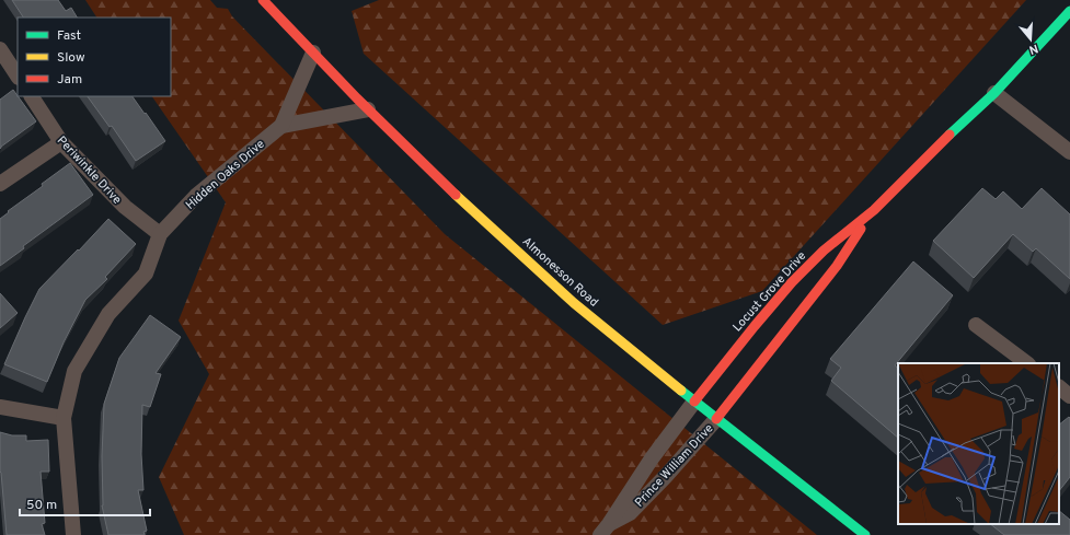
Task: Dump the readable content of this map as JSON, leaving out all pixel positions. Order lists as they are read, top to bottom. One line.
{"streets":{"main road":["Almonesson Road","Locust Grove Drive"],"street":["Periwinkle Drive","Hidden Oaks Drive","Prince William Drive"]},"crossings":[["Periwinkle Drive","Hidden Oaks Drive"],["Hidden Oaks Drive","Almonesson Road"],["Almonesson Road","Locust Grove Drive"],["Almonesson Road","Prince William Drive"],["Locust Grove Drive","Prince William Drive"]],"legend":["Fast","Slow","Jam"],"scale_bar":"50 m","north":"bottom"}
